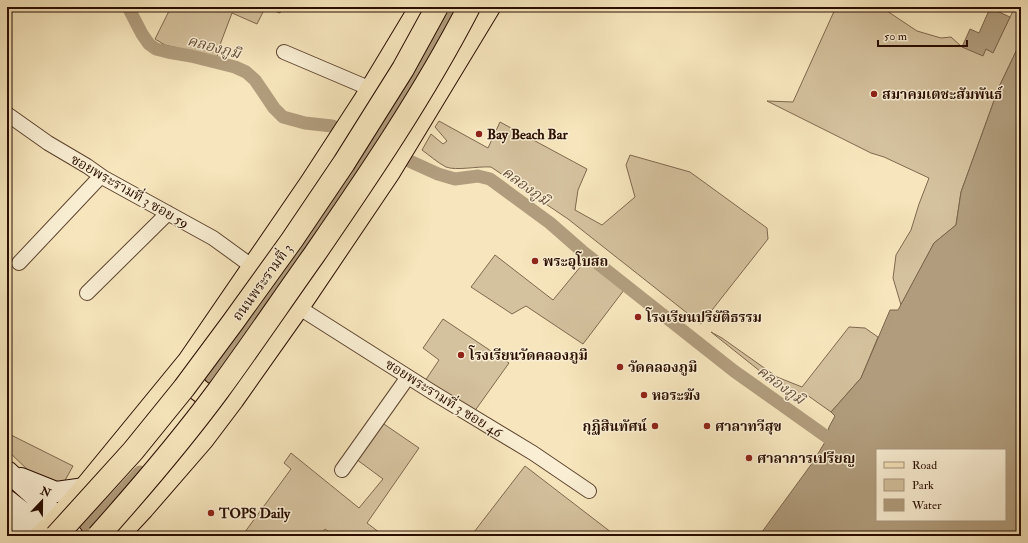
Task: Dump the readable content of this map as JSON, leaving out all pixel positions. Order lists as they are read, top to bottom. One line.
{"streets":{"main road":["ถนนพระรามที่ 3"],"street":["ซอยพระรามที่ 3 ซอย 59","ซอยพระรามที่ 3 ซอย 46"]},"crossings":[["ซอยพระรามที่ 3 ซอย 59","ถนนพระรามที่ 3"]],"water":["คลองภูมิ"],"places":["สมาคมเตชะสัมพันธ์","Bay Beach Bar","พระอุโบสถ","โรงเรียนปริยัติธรรม","โรงเรียนวัดคลองภูมิ","วัดคลองภูมิ","หอระฆัง","กุฏิสินทัศน์","ศาลาทวีสุข","ศาลาการเปรียญ","TOPS Daily"],"legend":["Road","Park","Water"],"scale_bar":"50 m","north":"top"}
